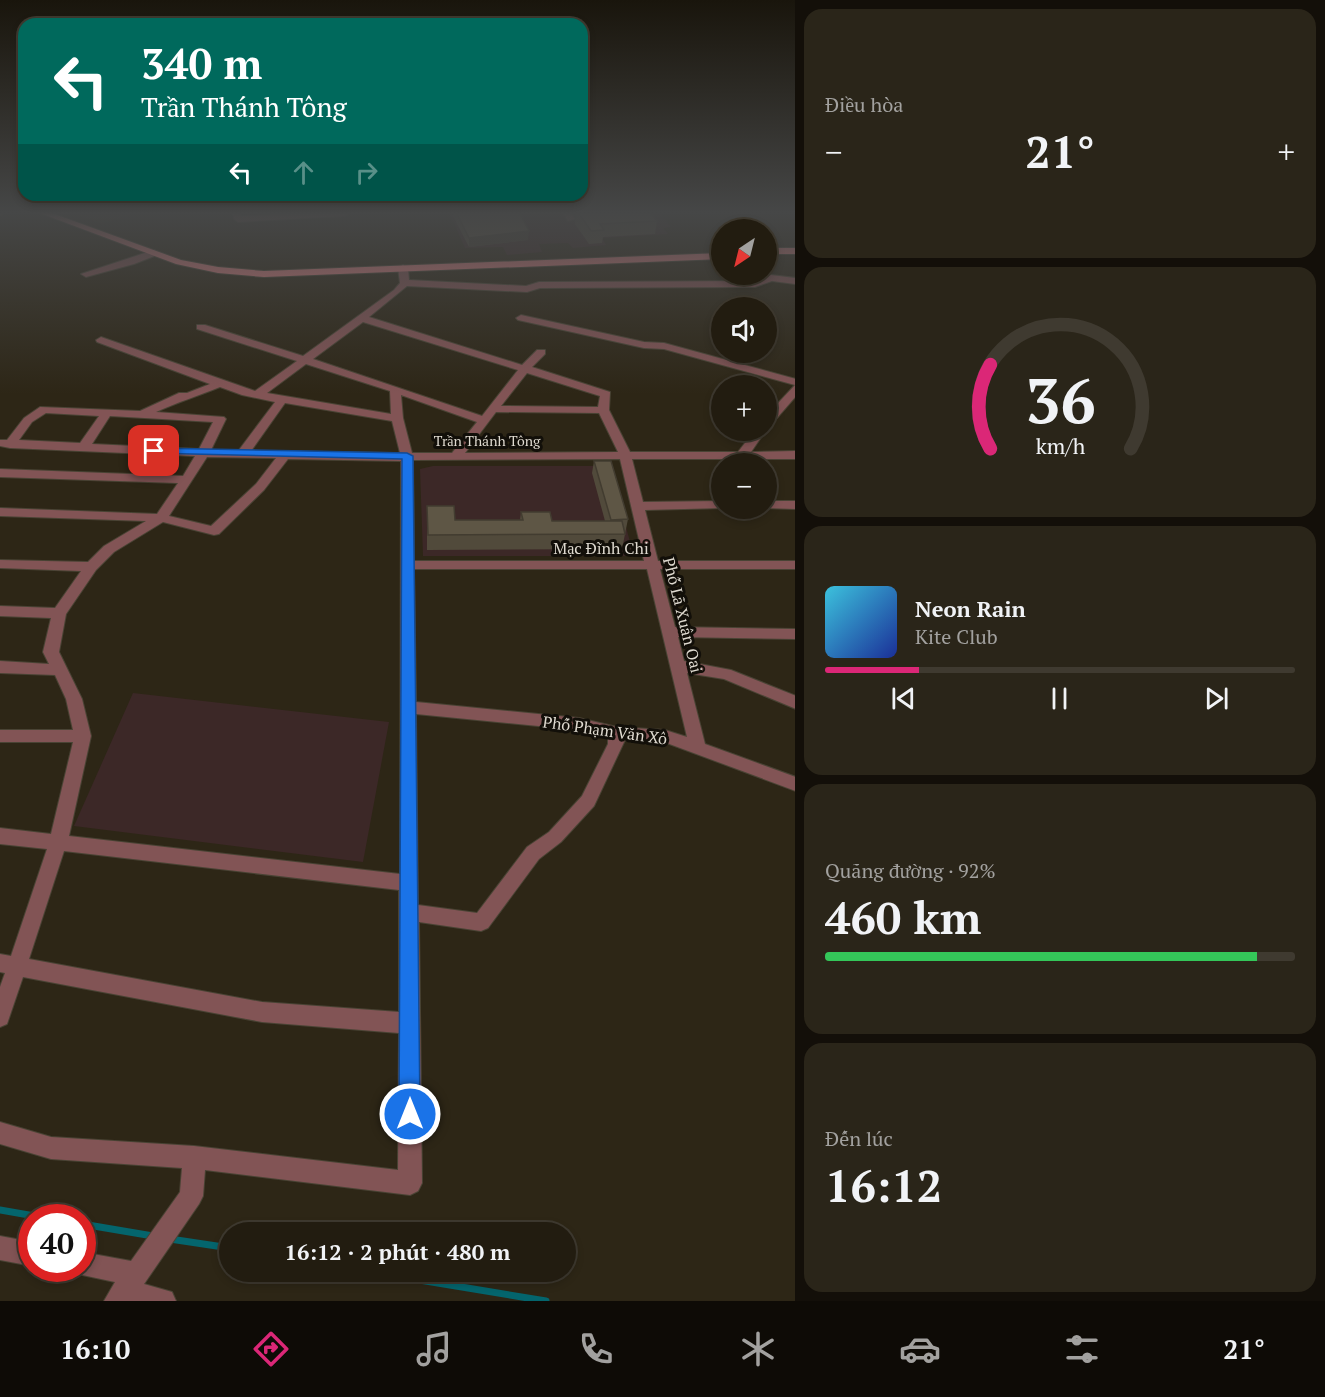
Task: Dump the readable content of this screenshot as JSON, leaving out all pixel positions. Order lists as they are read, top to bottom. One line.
{"streets":{"street":["Trần Thánh Tông","Mạc Đĩnh Chi","Phố Lã Xuân Oai","Phố Phạm Văn Xô"]},"crossings":[["Trần Thánh Tông","Phố Lã Xuân Oai"],["Mạc Đĩnh Chi","Phố Lã Xuân Oai"],["Phố Lã Xuân Oai","Phố Phạm Văn Xô"]],"north":"bottom left","page":{"tile":["Điều hòa",["Quãng đường · 92%","460 km"],["Đến lúc","16:12"]],"turn":["340 m","Trần Thánh Tông"],"heat":["−","21°","+"],"map_buttons":["+","−"],"song":["Neon Rain","Kite Club"],"limit":"40","trip":"16:12 · 2 phút · 480 m","tabs":["16:10","21°"],"gauge":["36","km/h"]}}
